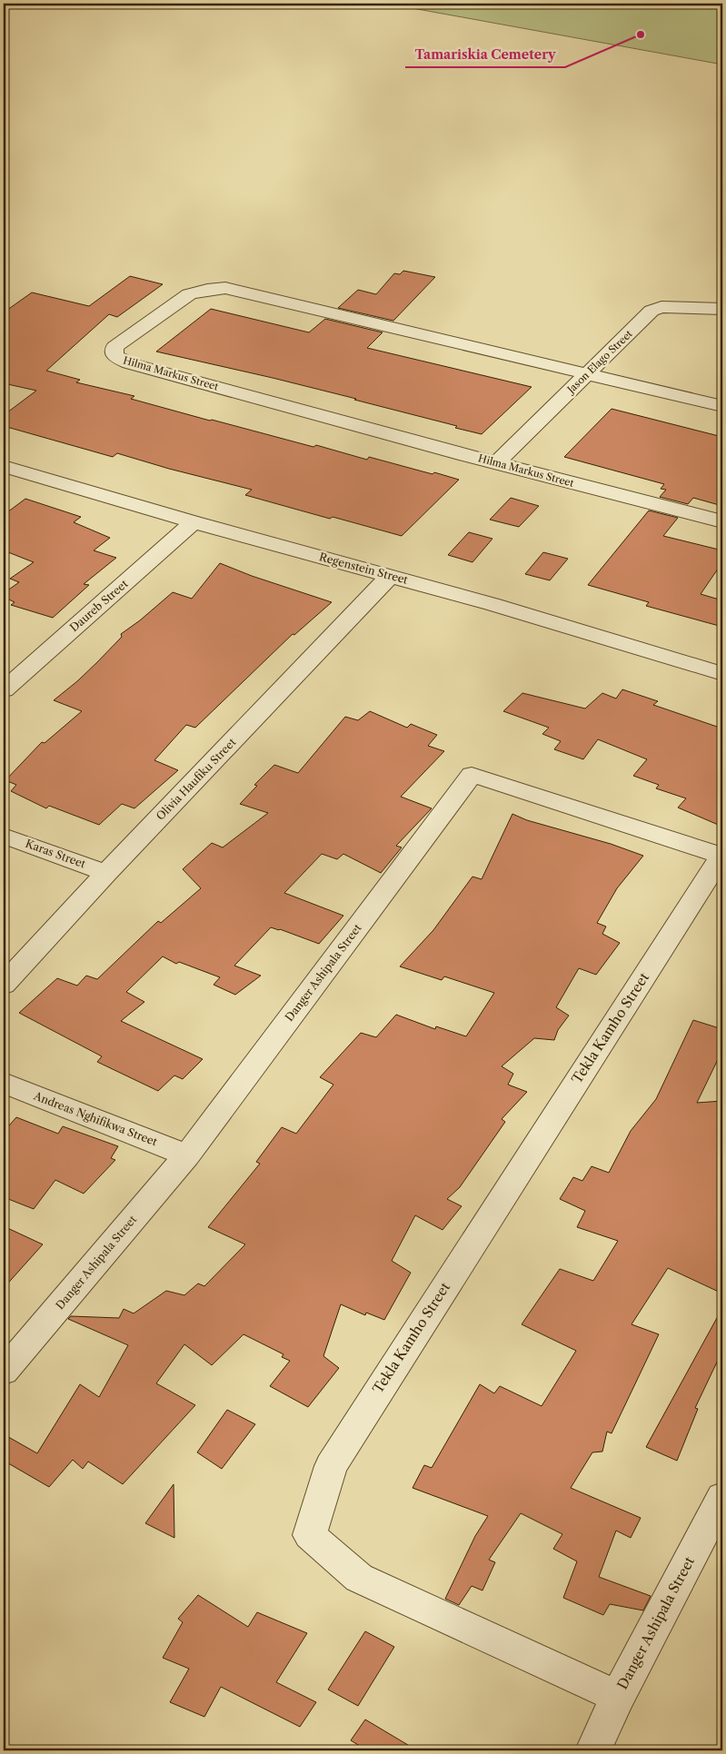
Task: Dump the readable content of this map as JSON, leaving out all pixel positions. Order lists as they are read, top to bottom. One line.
{"streets":{"street":["Jason Elago Street","Hilma Markus Street","Regenstein Street","Daureb Street","Olivia Haufiku Street","Karas Street","Danger Ashipala Street","Tekla Kamho Street","Andreas Nghifikwa Street"]},"crossings":[["Jason Elago Street","Hilma Markus Street"],["Regenstein Street","Daureb Street"],["Regenstein Street","Olivia Haufiku Street"],["Olivia Haufiku Street","Karas Street"],["Danger Ashipala Street","Tekla Kamho Street"],["Danger Ashipala Street","Andreas Nghifikwa Street"]],"places":["Tamariskia Cemetery"]}
